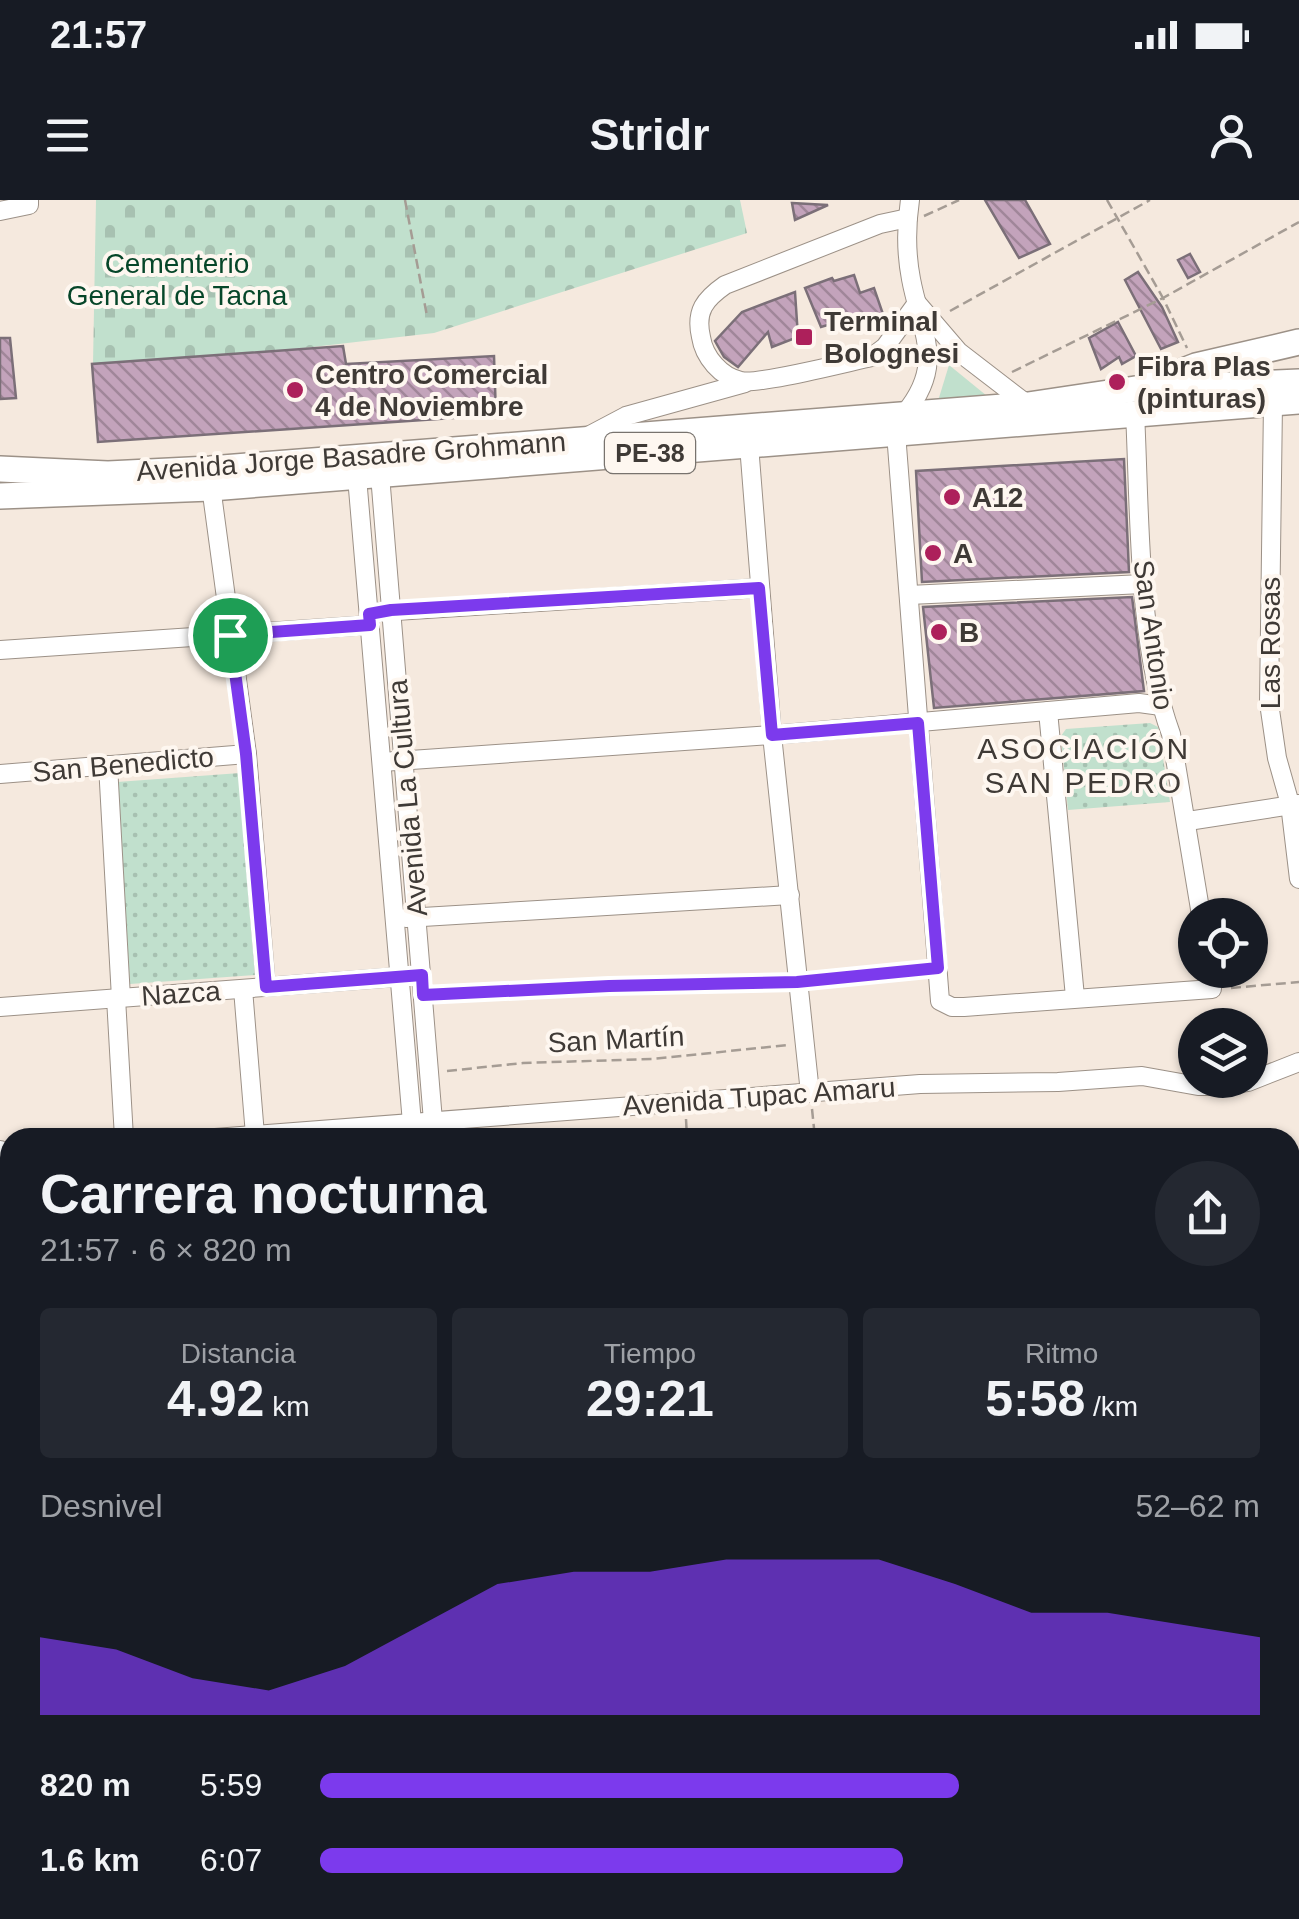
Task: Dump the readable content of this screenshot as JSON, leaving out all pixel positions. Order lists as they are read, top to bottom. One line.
{"streets":{"highway":["PE-38","Avenida Jorge Basadre Grohmann"],"street":["San Antonio","Las Rosas","San Benedicto","Avenida La Cultura","Nazca","Avenida Tupac Amaru"],"path":["San Martín"]},"crossings":[["Avenida Jorge Basadre Grohmann","San Antonio"],["Avenida Jorge Basadre Grohmann","Las Rosas"],["Avenida Jorge Basadre Grohmann","Avenida La Cultura"],["Avenida La Cultura","Nazca"],["Avenida La Cultura","San Martín"],["Avenida La Cultura","Avenida Tupac Amaru"]],"districts":["ASOCIACIÓN SAN PEDRO"],"parks":["Cementerio General de Tacna"],"places":{"transit":["Terminal Bolognesi"],"other":["Fibra Plas (pinturas)","Centro Comercial 4 de Noviembre","A12","A","B"]},"page":{"status":"21:57","header":"Stridr","heading":["Carrera nocturna","21:57 · 6 × 820 m"],"stats":[["Distancia","4.92 km"],["Tiempo","29:21"],["Ritmo","5:58 /km"]],"chart":["Desnivel","52–62 m"],"list":[{"name":"820 m","note":"5:59"},{"name":"1.6 km","note":"6:07"}]}}
